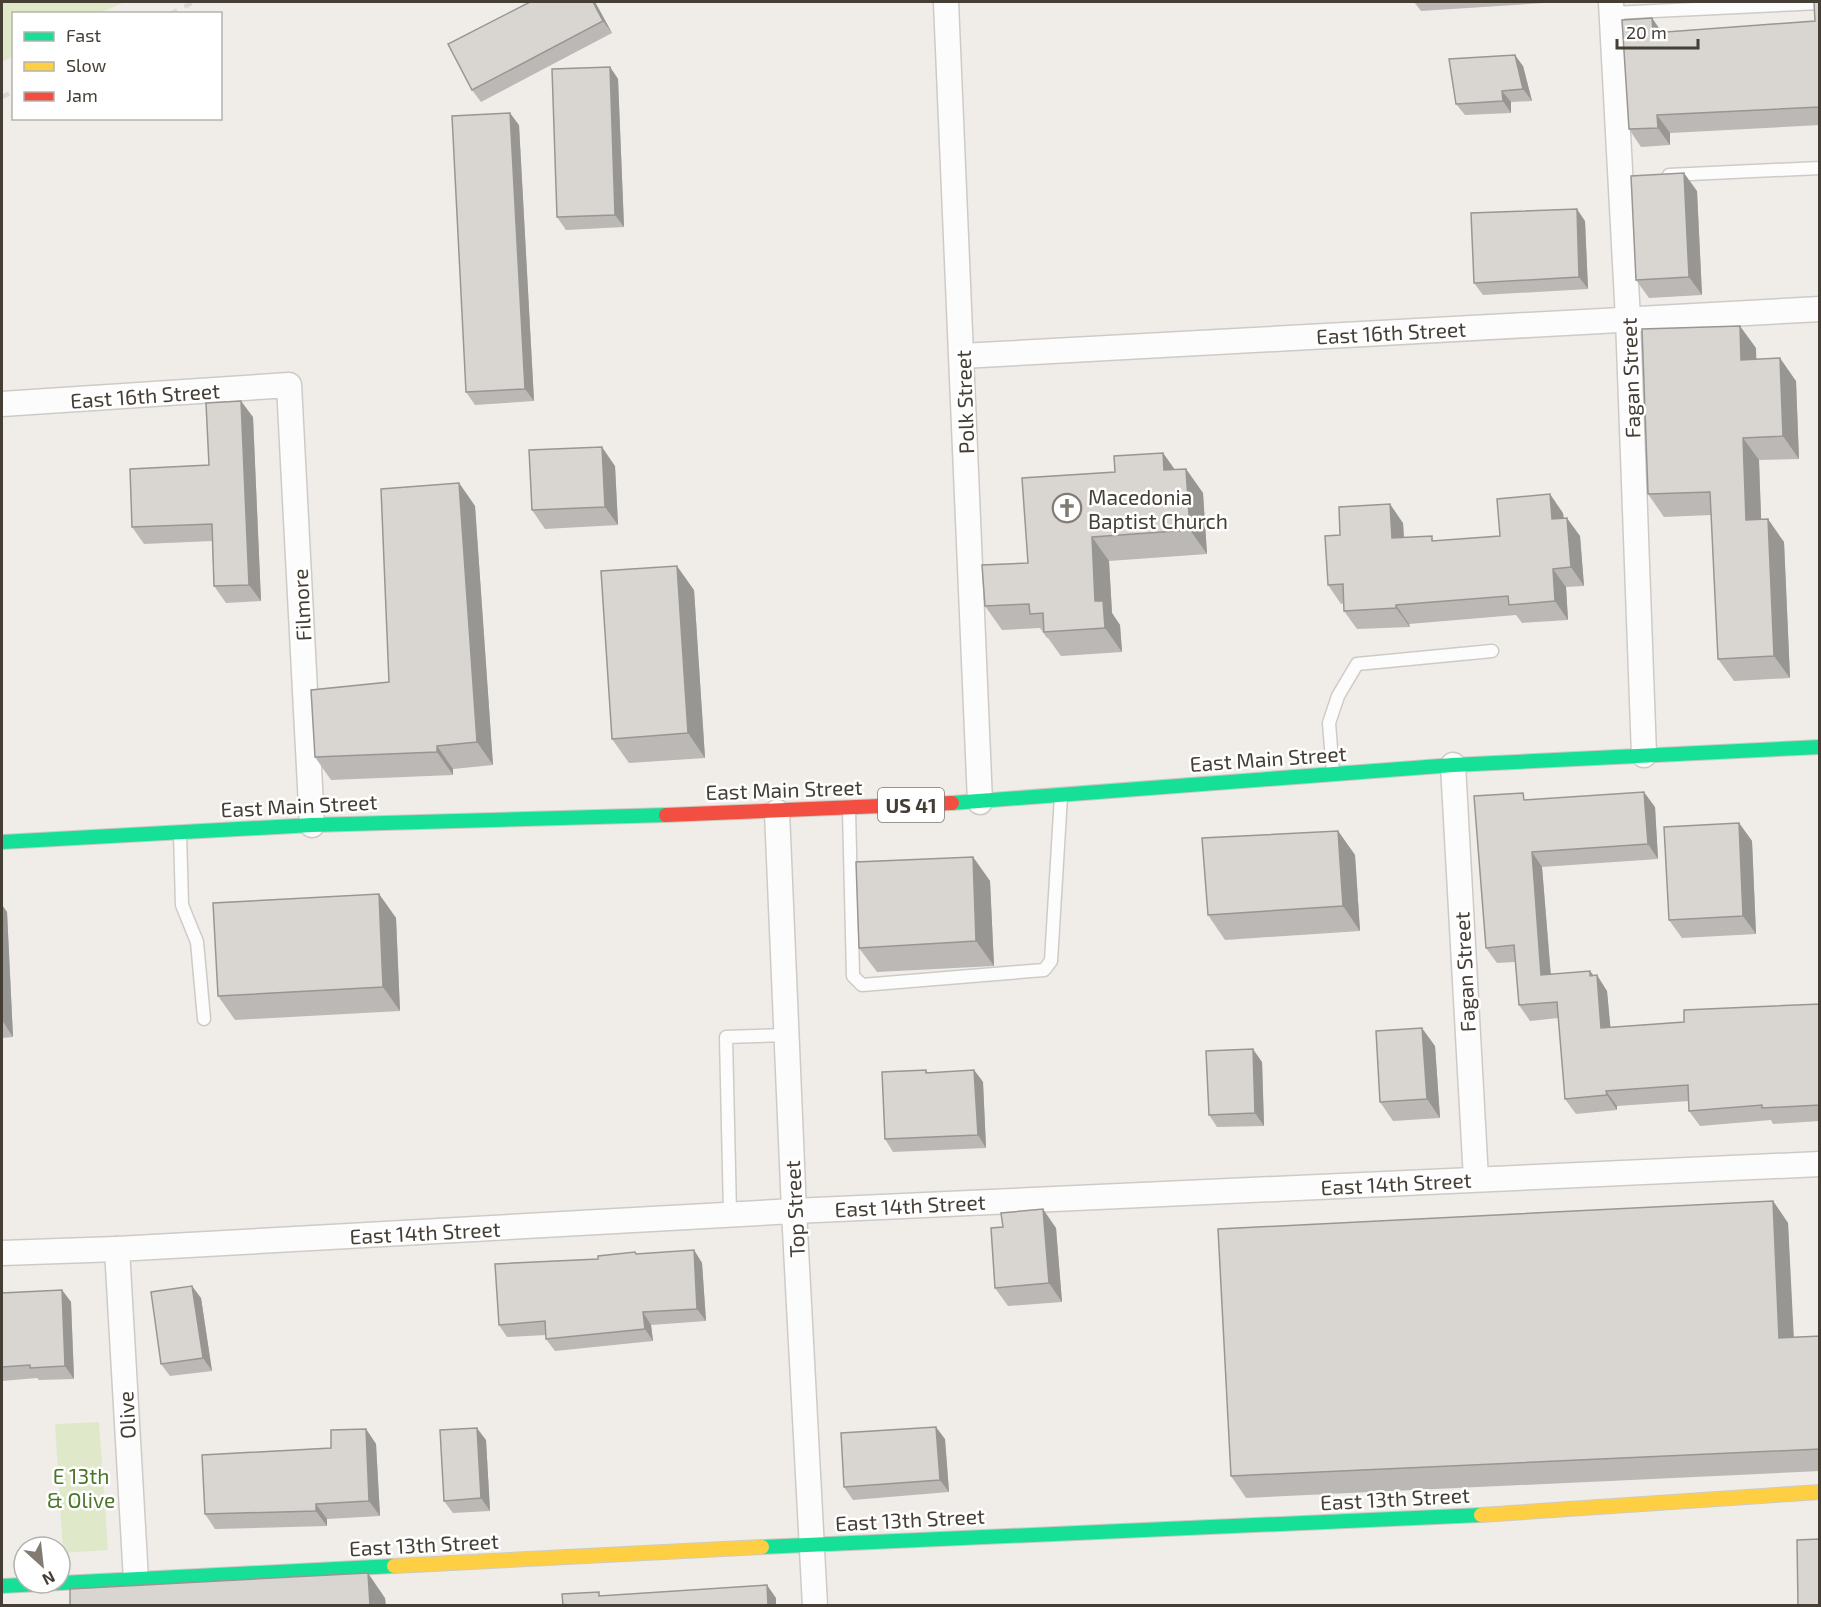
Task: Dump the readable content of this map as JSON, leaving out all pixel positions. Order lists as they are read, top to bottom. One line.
{"streets":{"main road":["East Main Street","US 41","East 13th Street"],"street":["East 16th Street","Fagan Street","Polk Street","Filmore","East 14th Street","Top Street","Olive"]},"crossings":[["East 16th Street","Fagan Street"],["East 16th Street","Polk Street"],["East 16th Street","Filmore"],["Fagan Street","East Main Street"],["Fagan Street","East 14th Street"],["Polk Street","East Main Street"],["Filmore","East Main Street"],["East Main Street","Top Street"],["East 14th Street","Top Street"],["East 14th Street","Olive"],["Top Street","East 13th Street"],["Olive","East 13th Street"]],"parks":["E 13th & Olive"],"places":{"church":["Macedonia Baptist Church"]},"legend":["Fast","Slow","Jam"],"scale_bar":"20 m","north":"bottom right"}
